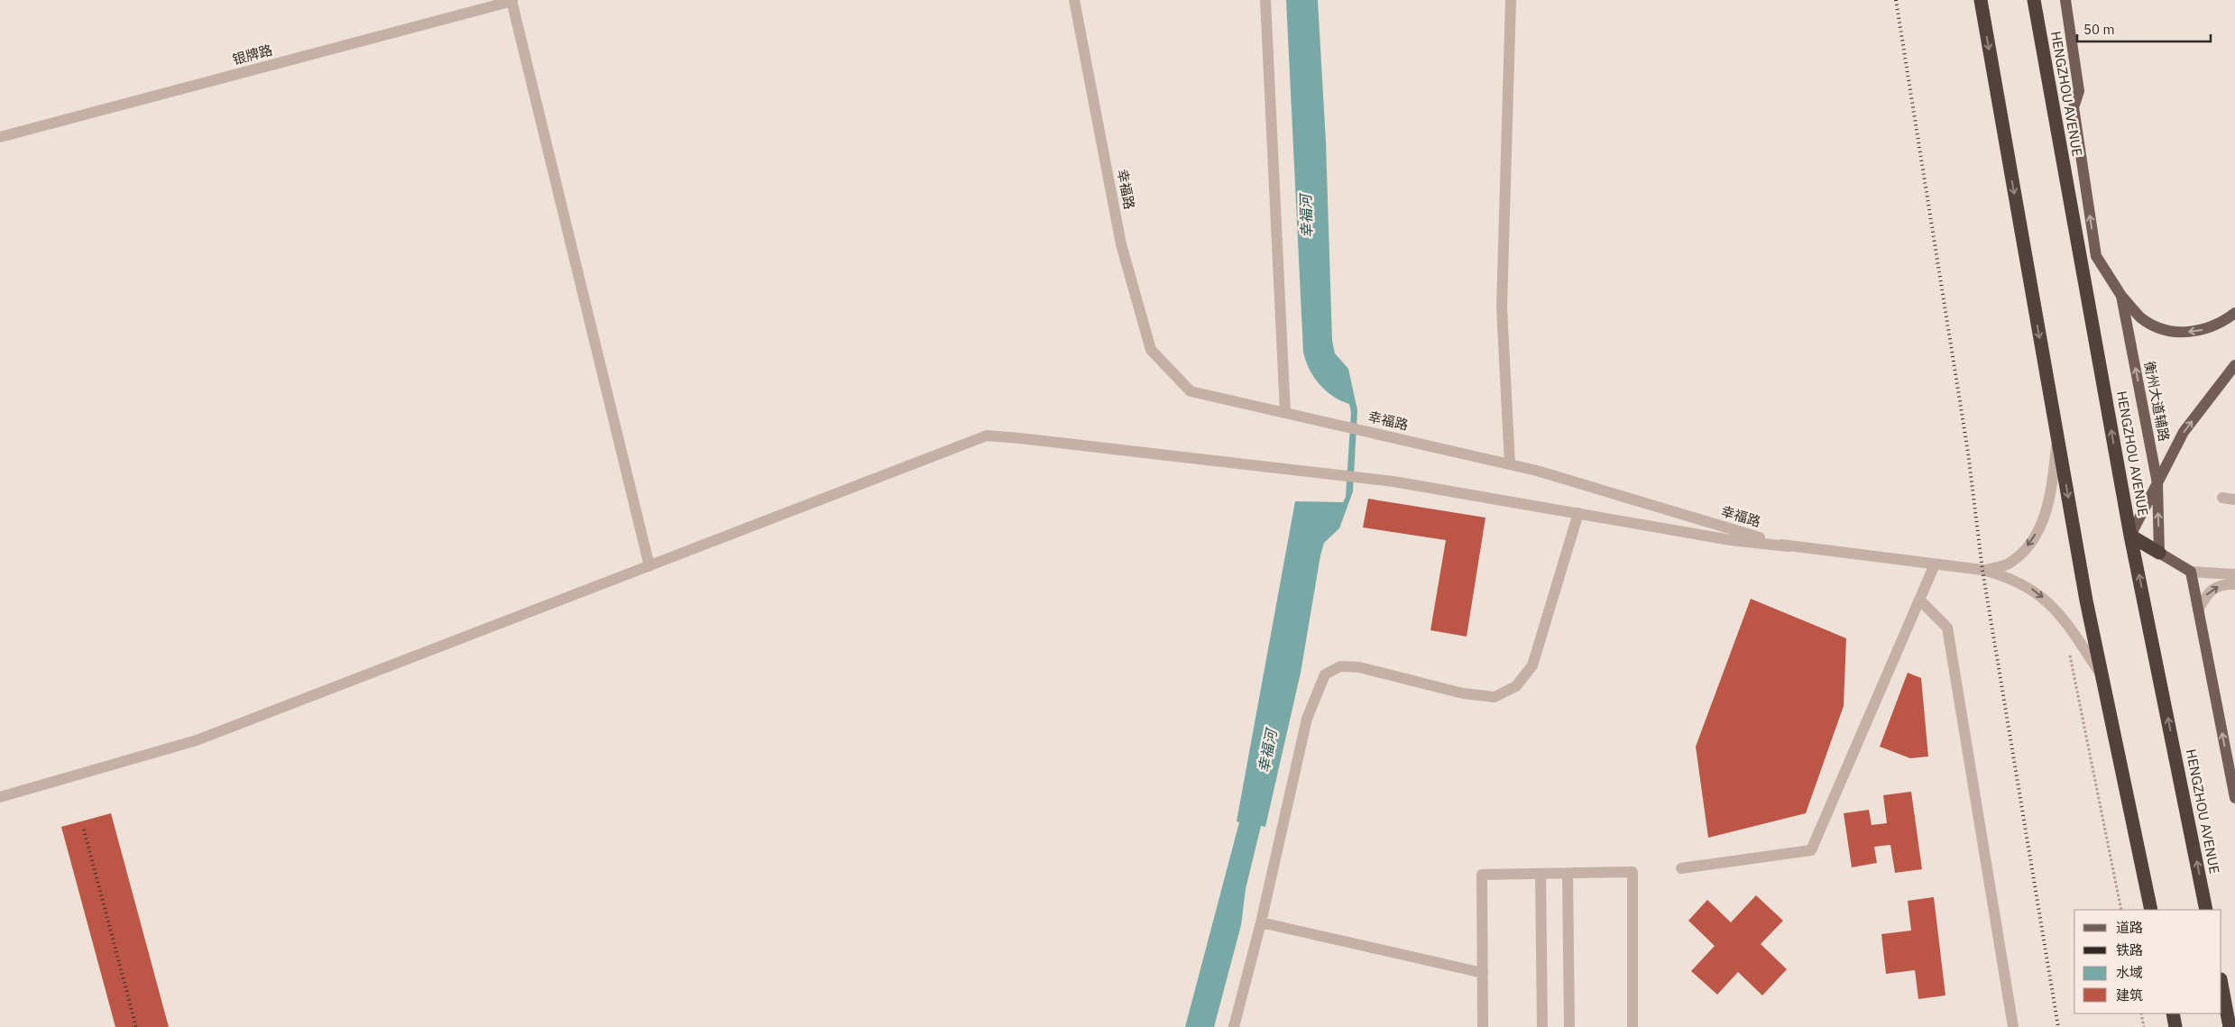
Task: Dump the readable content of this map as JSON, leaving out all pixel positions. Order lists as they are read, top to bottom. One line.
{"streets":{"highway":["HENGZHOU AVENUE"],"main road":["衡州大道辅路"],"street":["银牌路","幸福路"]},"one_way":["衡州大道辅路"],"water":["幸福河"],"legend":["道路","铁路","水域","建筑"],"scale_bar":"50 m"}
